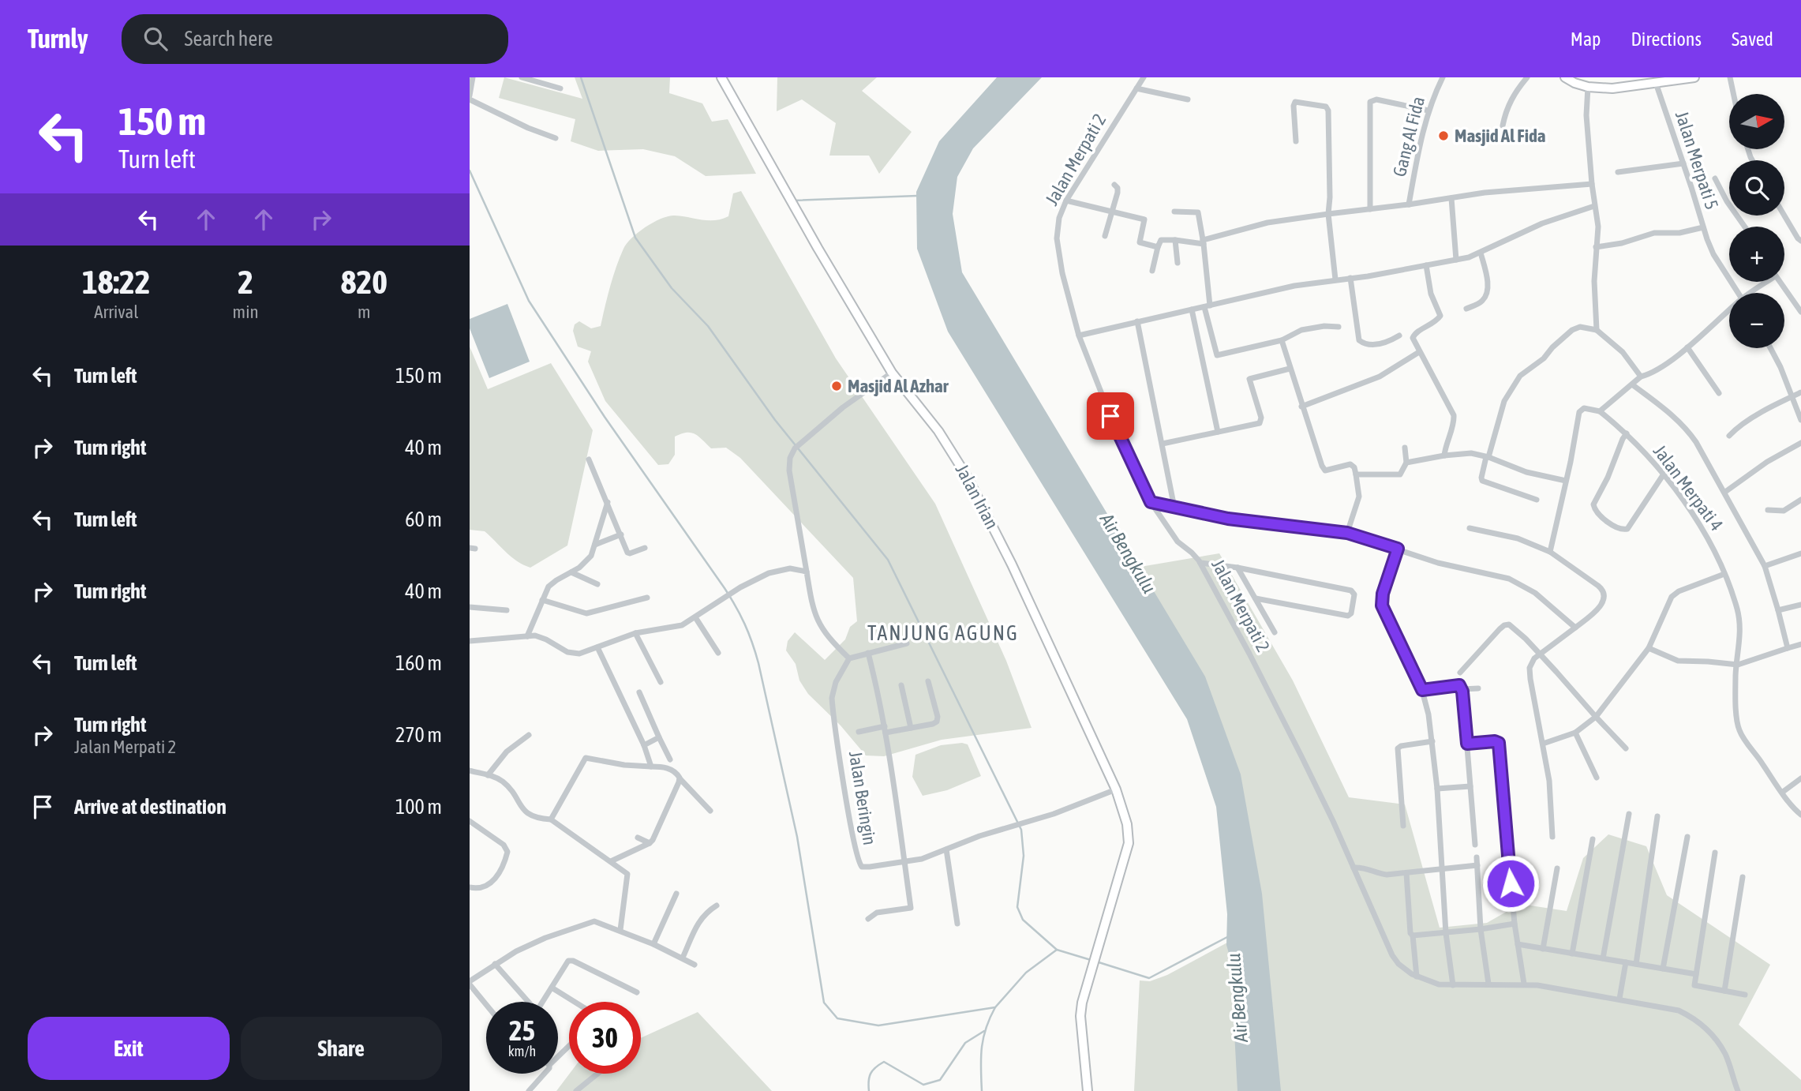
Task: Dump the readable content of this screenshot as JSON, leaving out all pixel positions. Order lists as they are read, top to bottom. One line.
{"streets":{"main road":["Jalan Irian"],"street":["Gang Al Fida","Jalan Merpati 2","Jalan Merpati 5","Jalan Merpati 4","Jalan Beringin"]},"crossings":[["Jalan Irian","Jalan Beringin"]],"districts":["TANJUNG AGUNG"],"water":["Air Bengkulu"],"places":["Masjid Al Fida","Masjid Al Azhar"],"north":"right","page":{"header":"Turnly","search":"Search here","nav":["Map","Directions","Saved"],"turn":["150 m","Turn left"],"map_buttons":["+","−"],"eta":["18:22","Arrival","2","min","820","m"],"list":[{"name":"Turn left","value":"150 m"},{"name":"Turn right","value":"40 m"},{"name":"Turn left","value":"60 m"},{"name":"Turn right","value":"40 m"},{"name":"Turn left","value":"160 m"},{"name":"Turn right","note":"Jalan Merpati 2","value":"270 m"},{"name":"Arrive at destination","value":"100 m"}],"speed":"25 km/h","limit":"30","buttons":["Exit","Share"]}}
